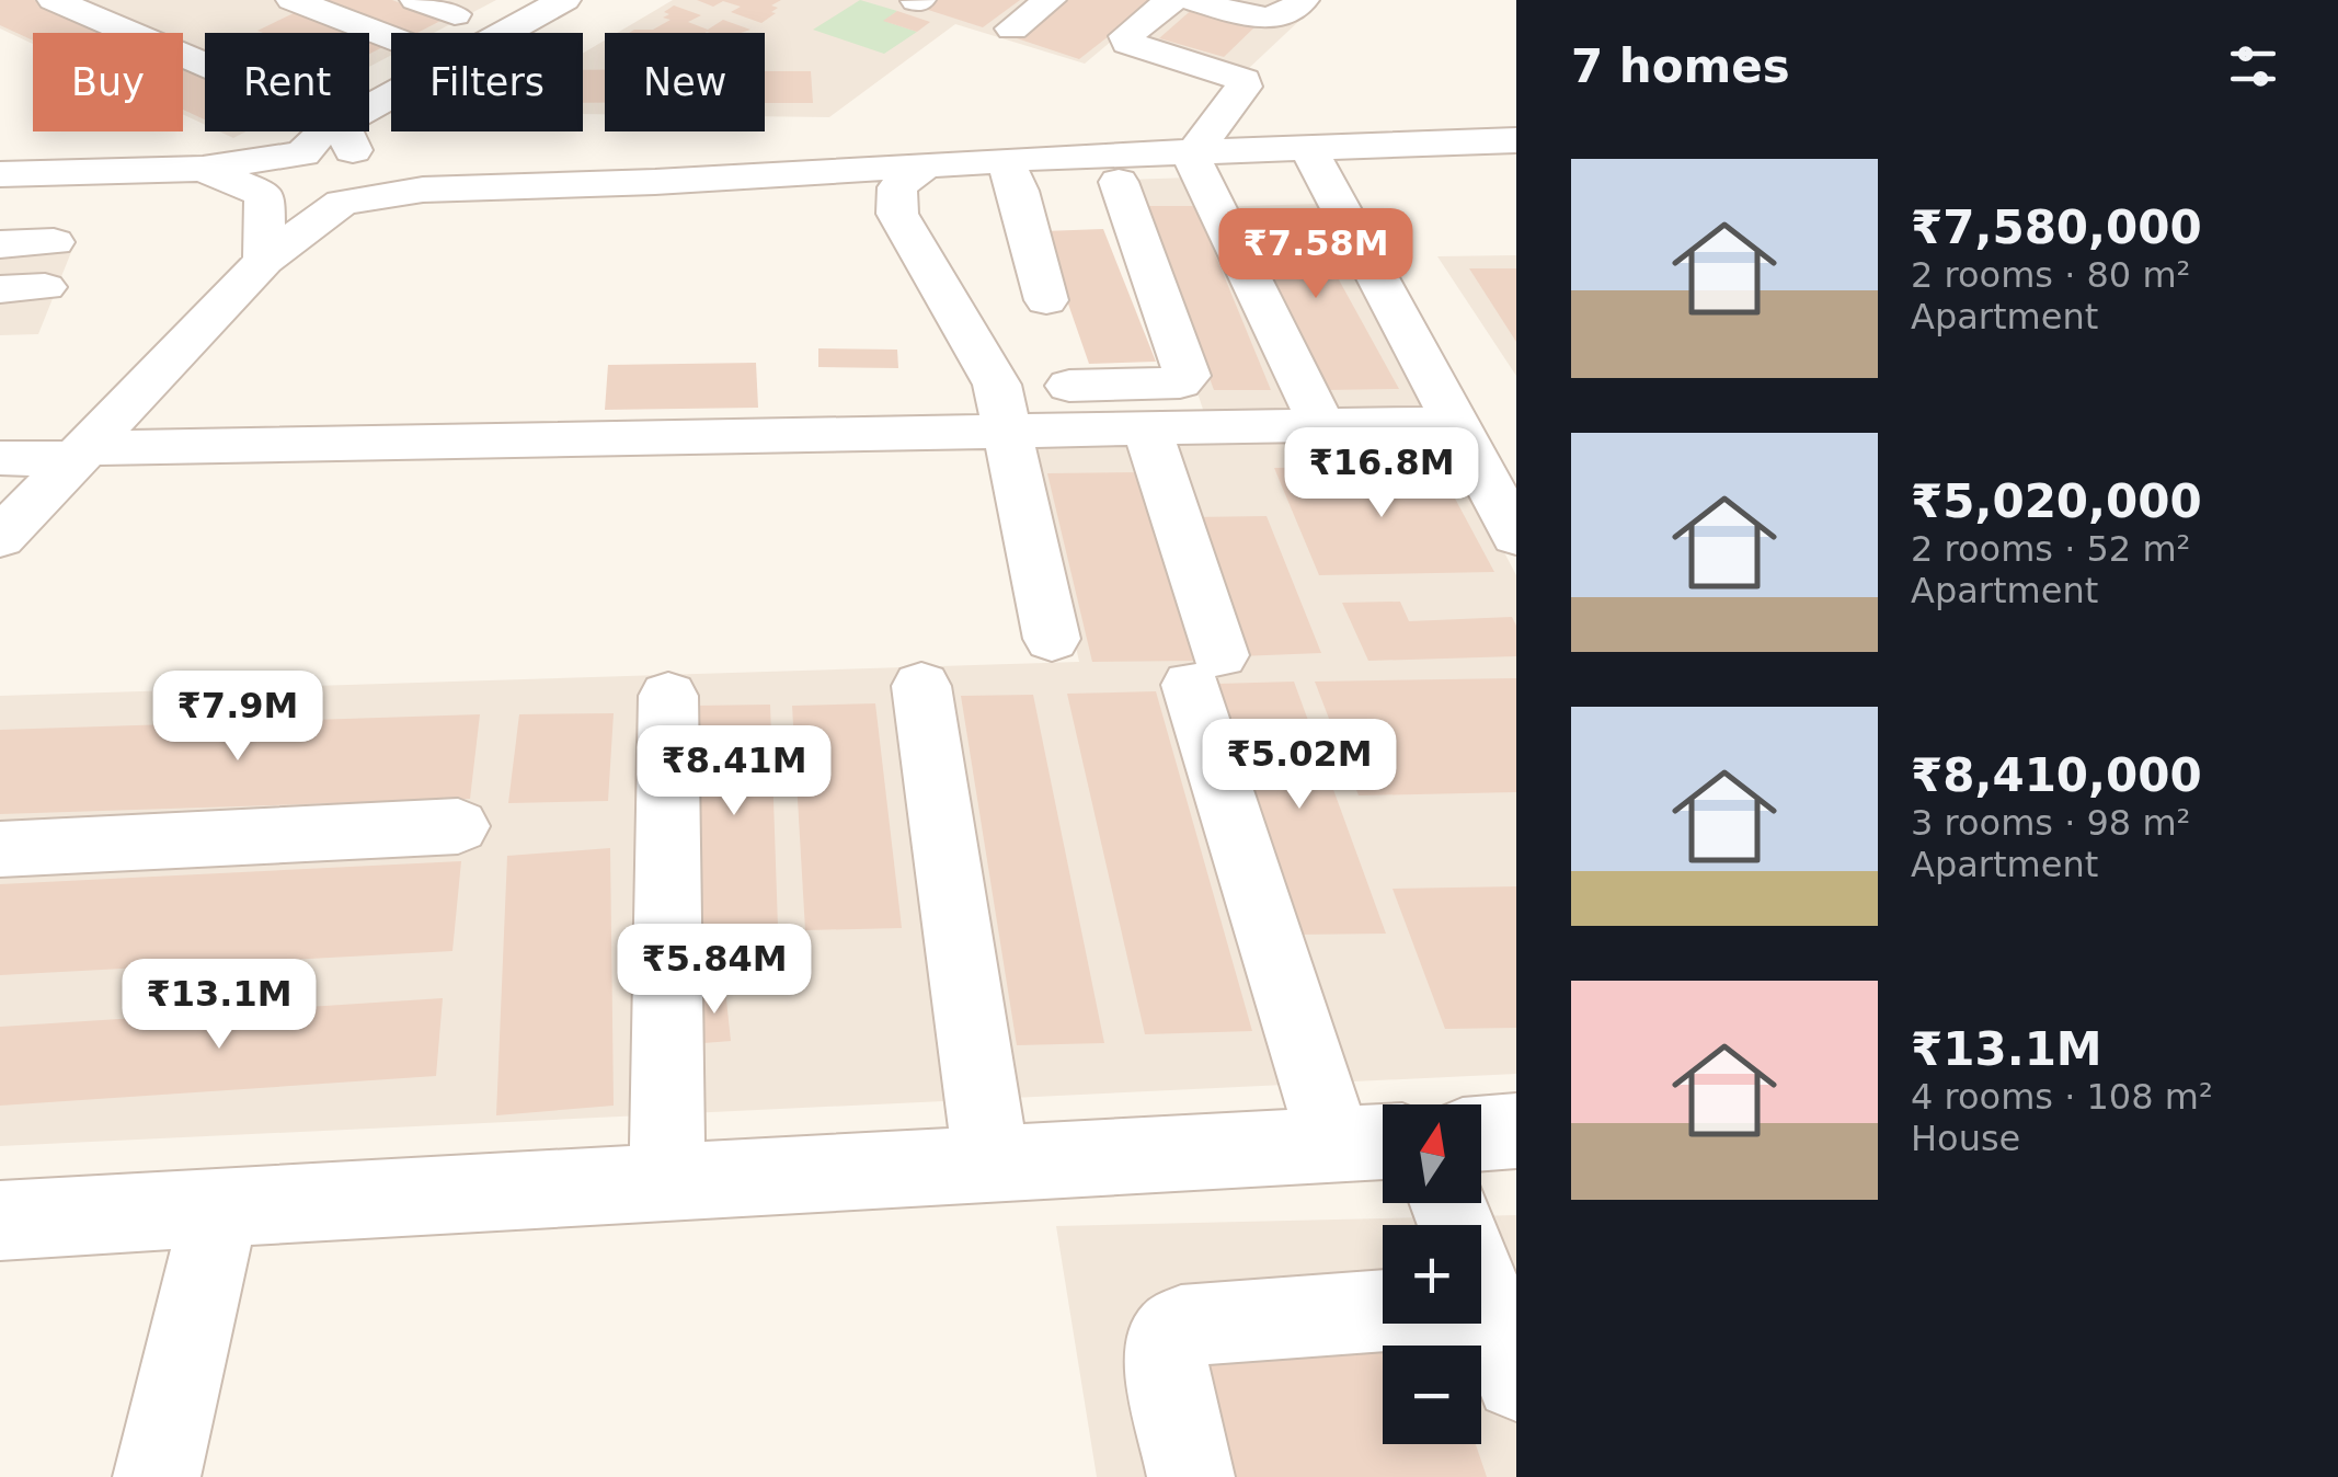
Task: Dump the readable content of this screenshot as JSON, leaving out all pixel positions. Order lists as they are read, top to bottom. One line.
{"north":"top","page":{"heading":"7 homes","chip":["Buy","Rent","Filters","New"],"list":[{"name":"₹7,580,000","note":"2 rooms · 80 m² · Apartment"},{"name":"₹5,020,000","note":"2 rooms · 52 m² · Apartment"},{"name":"₹8,410,000","note":"3 rooms · 98 m² · Apartment"},{"name":"₹13.1M","note":"4 rooms · 108 m² · House"}],"price":["₹7.58M","₹16.8M","₹7.9M","₹5.02M","₹8.41M","₹5.84M","₹13.1M"],"map_buttons":["+","−"]}}
